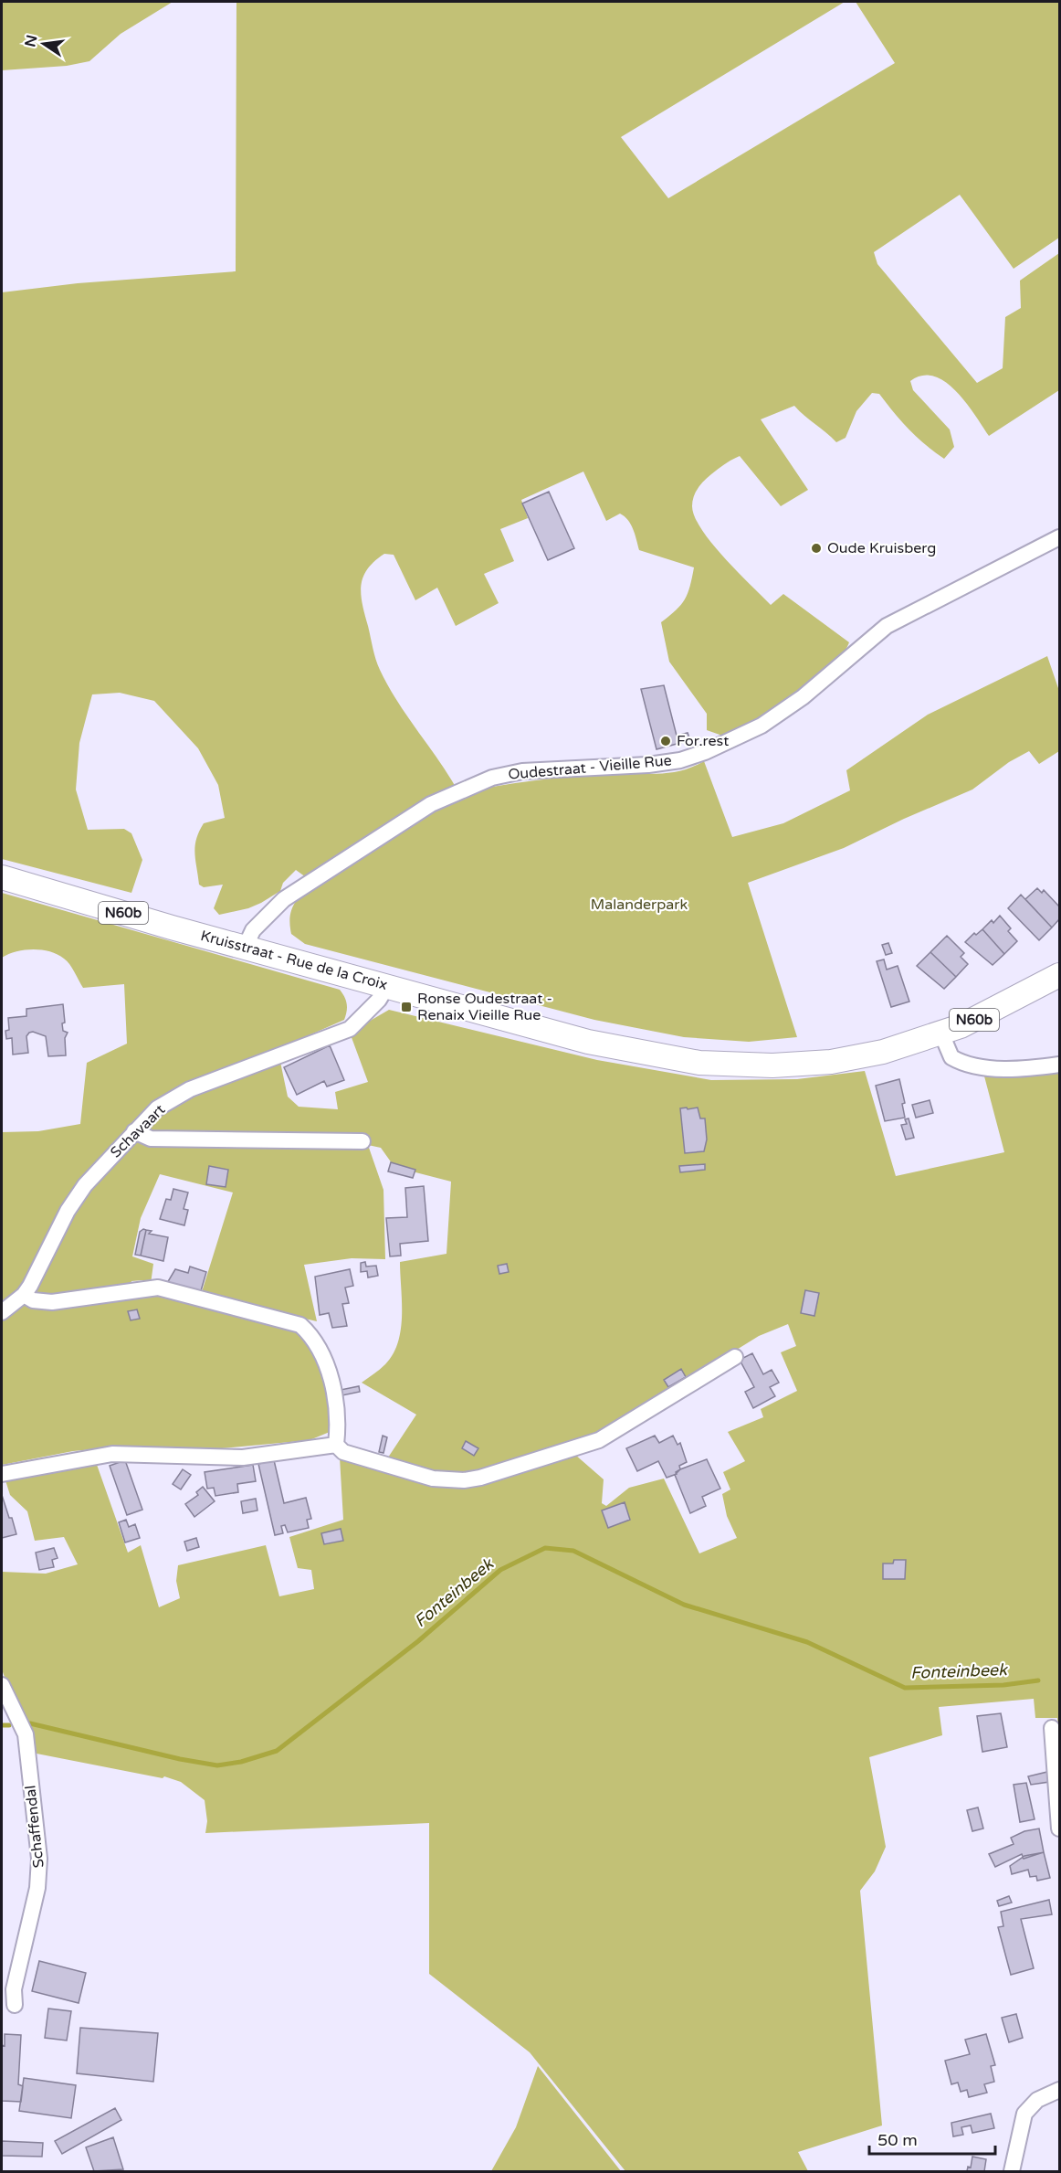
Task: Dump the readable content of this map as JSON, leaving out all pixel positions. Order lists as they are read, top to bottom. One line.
{"streets":{"main road":["N60b","Kruisstraat - Rue de la Croix"],"street":["Oudestraat - Vieille Rue","Schavaart","Schaffendal"]},"crossings":[["Oudestraat - Vieille Rue","Kruisstraat - Rue de la Croix"],["Kruisstraat - Rue de la Croix","Schavaart"]],"water":["Fonteinbeek"],"parks":["Malanderpark"],"places":{"other":["Oude Kruisberg","For.rest"],"transit":["Ronse Oudestraat - Renaix Vieille Rue"]},"scale_bar":"50 m","north":"left"}
